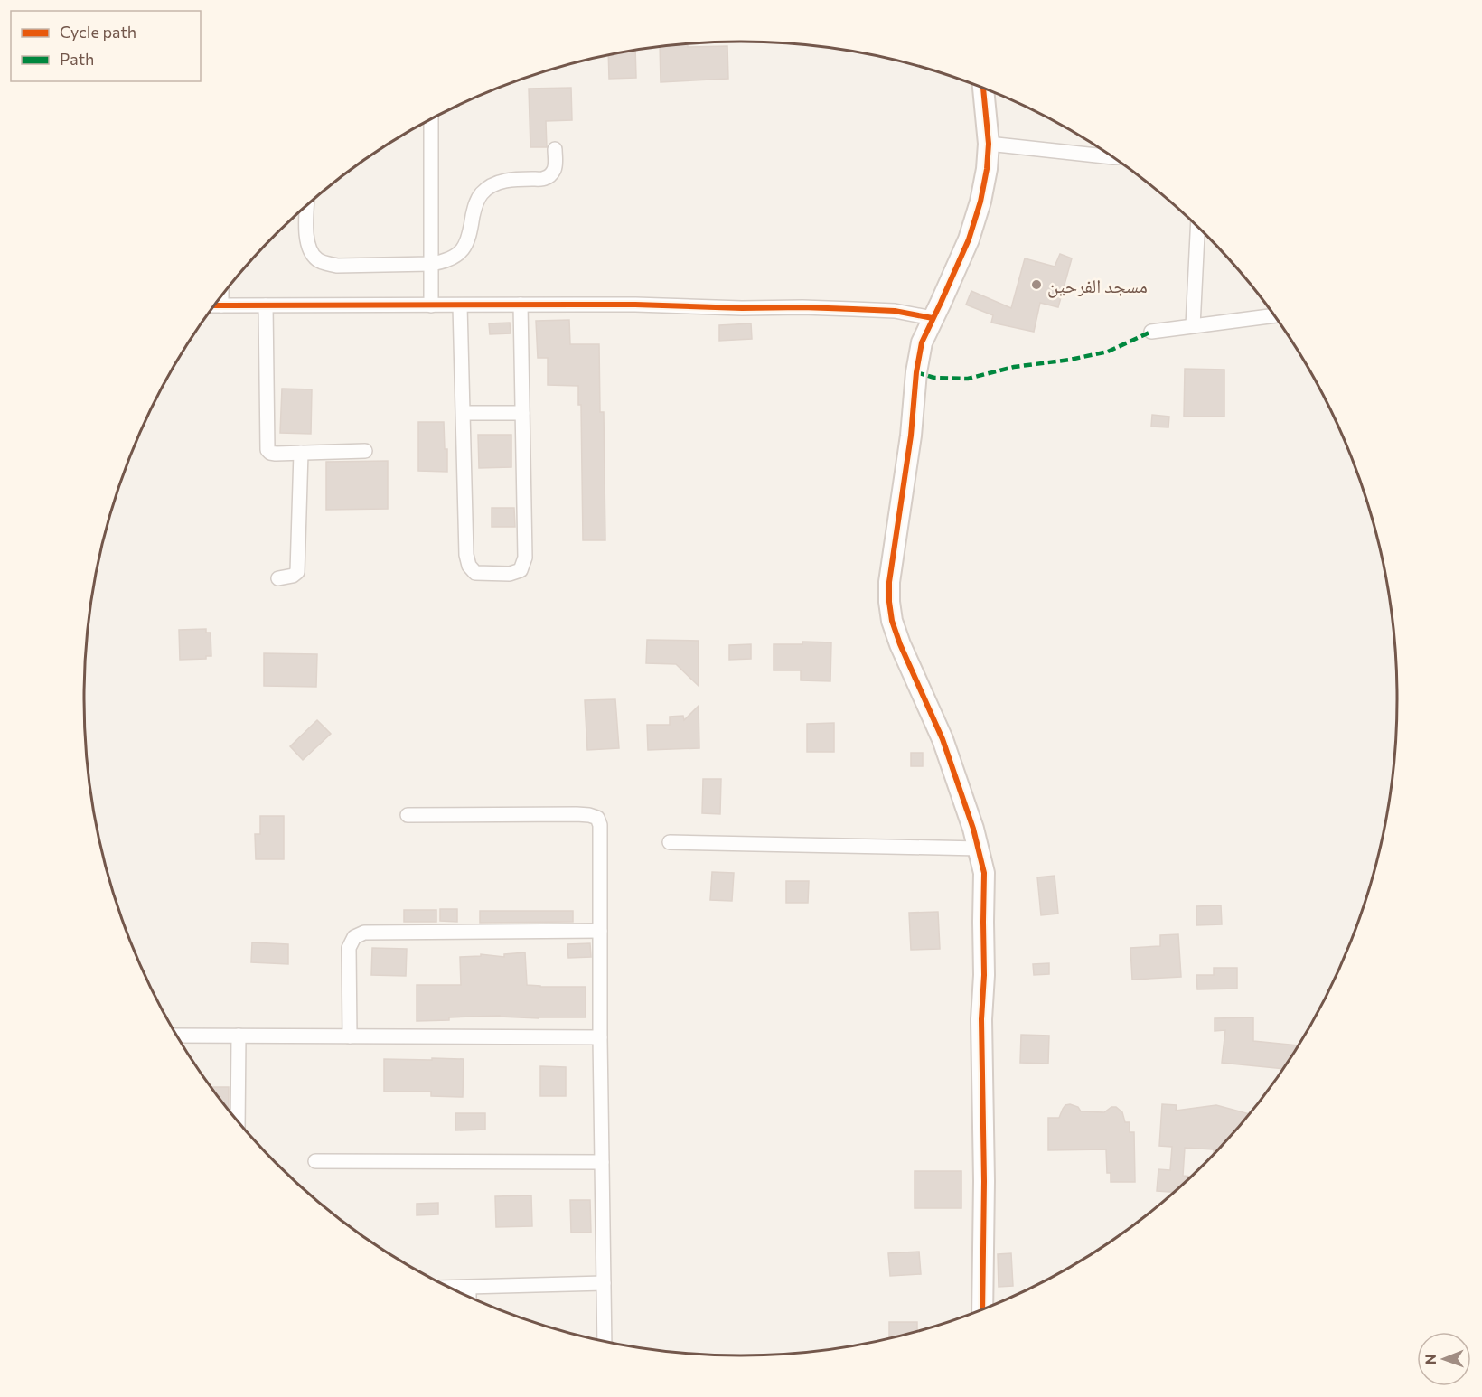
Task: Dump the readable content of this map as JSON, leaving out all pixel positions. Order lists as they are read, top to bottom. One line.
{"places":["مسجد الفرحين"],"legend":["Cycle path","Path"],"north":"left"}
